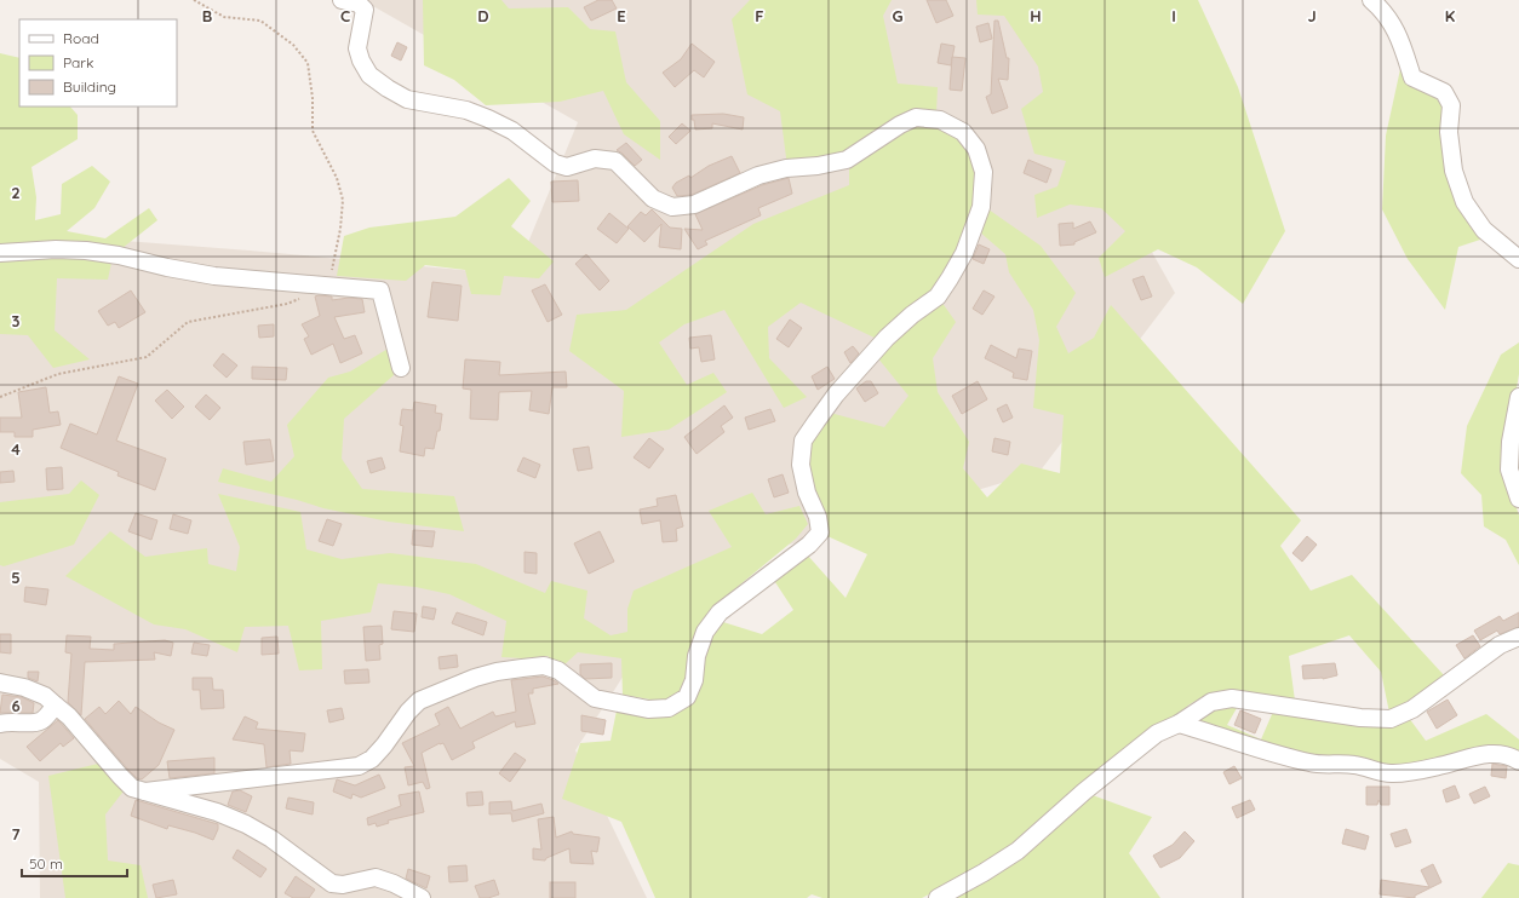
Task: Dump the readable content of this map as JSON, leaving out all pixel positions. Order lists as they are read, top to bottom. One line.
{"legend":["Road","Park","Building"],"scale_bar":"50 m","grid":{"columns":["B","C","D","E","F","G","H","I","J","K"],"rows":["2","3","4","5","6","7"]}}
